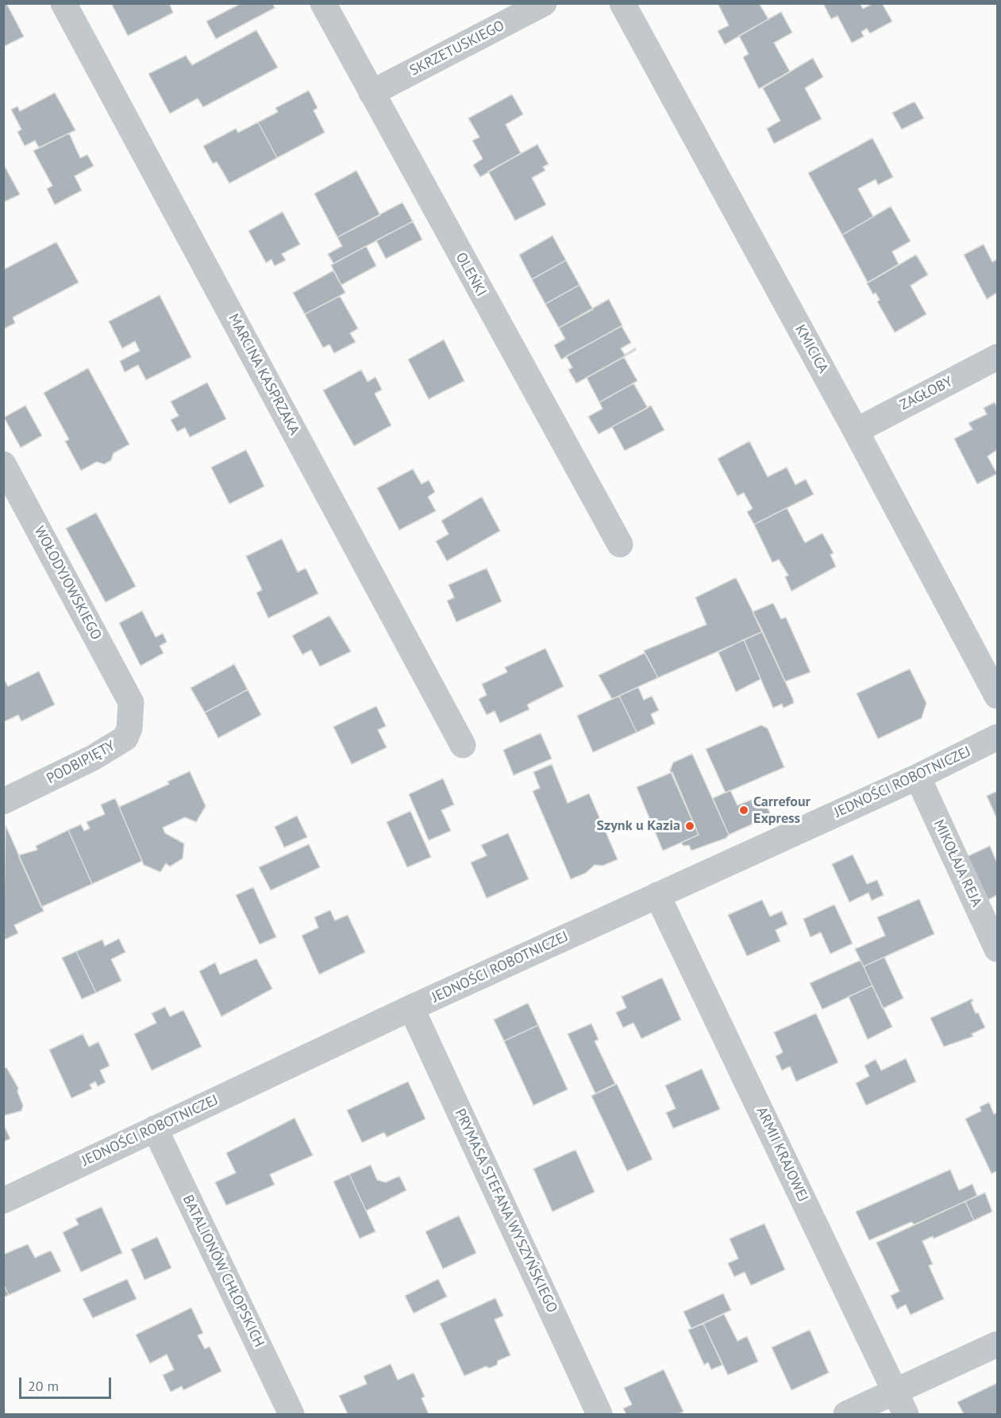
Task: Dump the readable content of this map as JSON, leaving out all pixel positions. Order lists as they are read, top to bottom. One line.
{"streets":{"street":["SKRZETUSKIEGO","OLEŃKI","KMICICA","MARCINA KASPRZAKA","ZAGŁOBY","WOŁODYJOWSKIEGO","PODBIPIĘTY","JEDNOŚCI ROBOTNICZEJ","MIKOŁAJA REJA","ARMII KRAJOWEJ","PRYMASA STEFANA WYSZYŃSKIEGO","BATALIONÓW CHŁOPSKICH"]},"crossings":[["SKRZETUSKIEGO","OLEŃKI"],["KMICICA","ZAGŁOBY"],["WOŁODYJOWSKIEGO","PODBIPIĘTY"],["JEDNOŚCI ROBOTNICZEJ","MIKOŁAJA REJA"],["JEDNOŚCI ROBOTNICZEJ","ARMII KRAJOWEJ"],["JEDNOŚCI ROBOTNICZEJ","PRYMASA STEFANA WYSZYŃSKIEGO"],["JEDNOŚCI ROBOTNICZEJ","BATALIONÓW CHŁOPSKICH"]],"places":["Carrefour Express","Szynk u Kazia"],"scale_bar":"20 m"}
